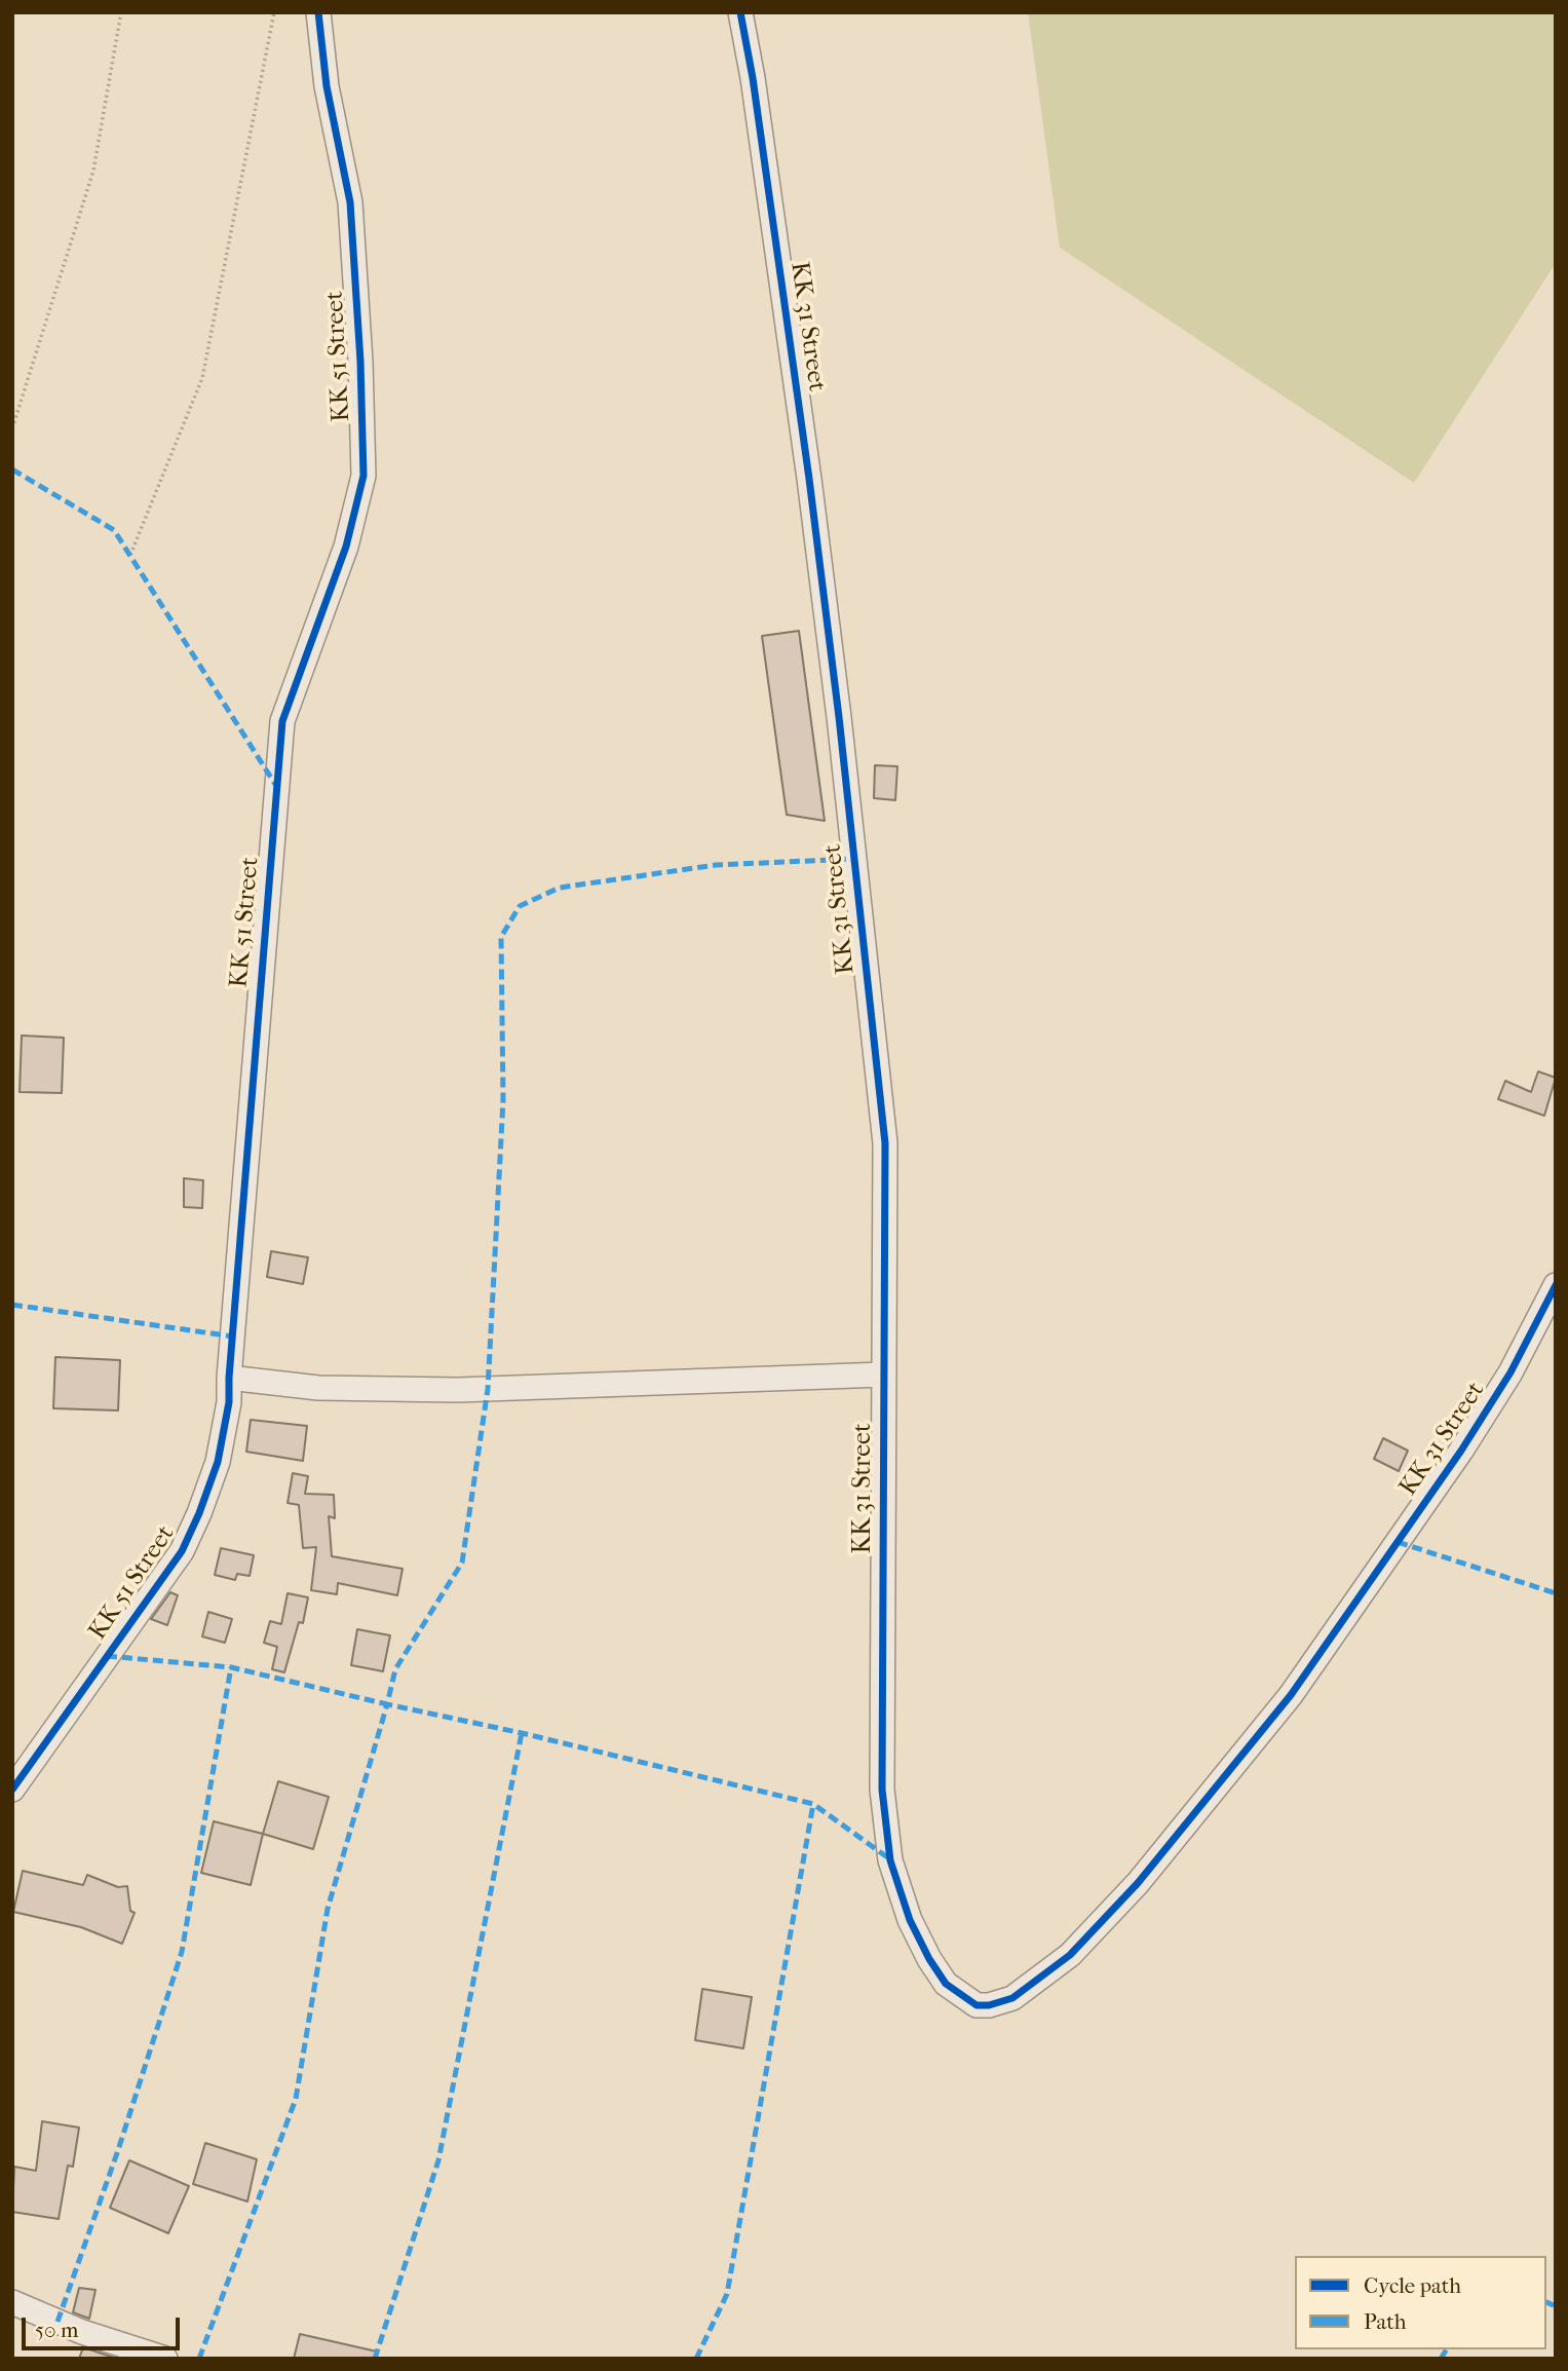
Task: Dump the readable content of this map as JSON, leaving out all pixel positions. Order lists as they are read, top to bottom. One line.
{"streets":{"street":["KK 31 Street","KK 51 Street"]},"legend":["Cycle path","Path"],"scale_bar":"50 m"}
